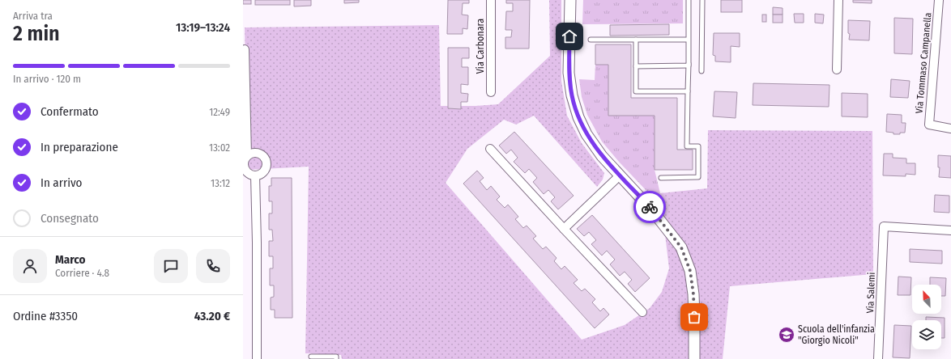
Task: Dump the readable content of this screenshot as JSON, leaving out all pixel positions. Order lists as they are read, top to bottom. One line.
{"streets":{"street":["Via Carbonara","Via Tommaso Campanella","Via Salemi"]},"places":{"school or university":["Scuola dell'infanzia \"Giorgio Nicoli\""]},"north":"top left","page":{"heading":["2 min","Arriva tra","13:19–13:24"],"panel":["Marco","Corriere · 4.8","Ordine #3350","43.20 €"],"bar":"In arrivo · 120 m","list":[["Confermato","12:49"],["In preparazione","13:02"],["In arrivo","13:12"],"Consegnato"]}}
